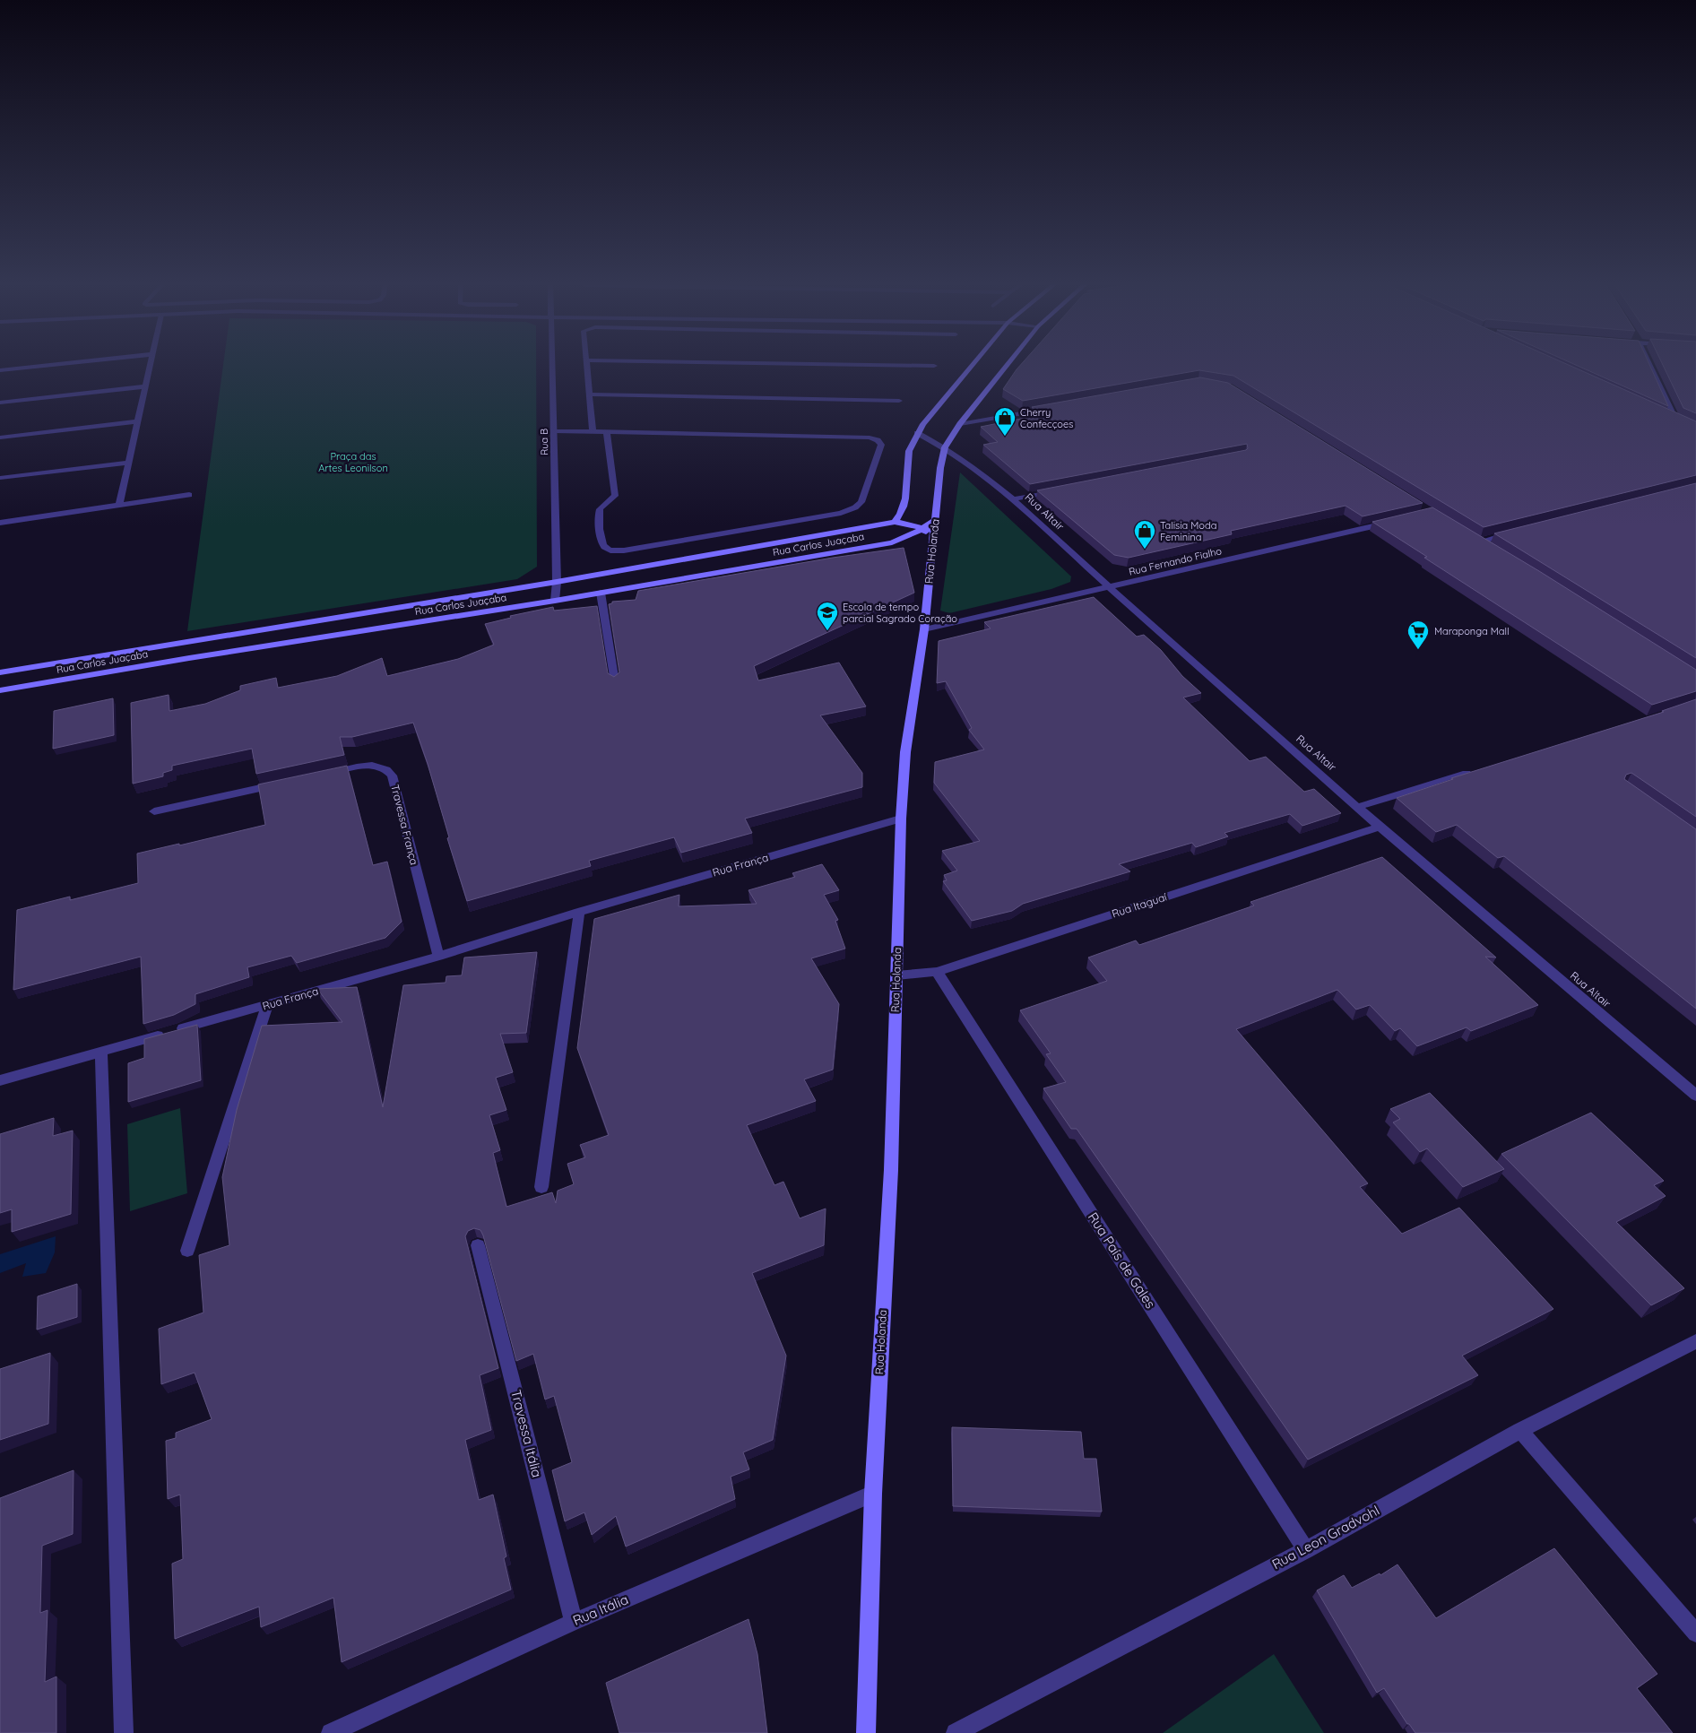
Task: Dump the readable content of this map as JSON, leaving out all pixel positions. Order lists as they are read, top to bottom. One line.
{"streets":{"street":["Rua B","Rua Altair","Rua Carlos Juaçaba","Rua Holanda","Rua Fernando Fialho","Travessa França","Rua França","Rua Itaguaí","Rua País de Gales","Travessa Itália","Rua Leon Gradvohl","Rua Itália"]},"crossings":[["Rua B","Rua Carlos Juaçaba"],["Rua Altair","Rua Holanda"],["Rua Altair","Rua Fernando Fialho"],["Rua Altair","Rua Itaguaí"],["Rua Carlos Juaçaba","Rua Holanda"],["Rua Holanda","Rua Fernando Fialho"],["Rua Holanda","Rua França"],["Rua Holanda","Rua Itaguaí"],["Rua Holanda","Rua Itália"],["Travessa França","Rua França"],["Rua Itaguaí","Rua País de Gales"],["Rua País de Gales","Rua Leon Gradvohl"],["Travessa Itália","Rua Itália"]],"parks":["Praça das Artes Leonilson"],"places":{"shop":["Cherry Confecçoes","Talisia Moda Feminina"],"school or university":["Escola de tempo parcial Sagrado Coração"],"supermarket":["Maraponga Mall"]}}
